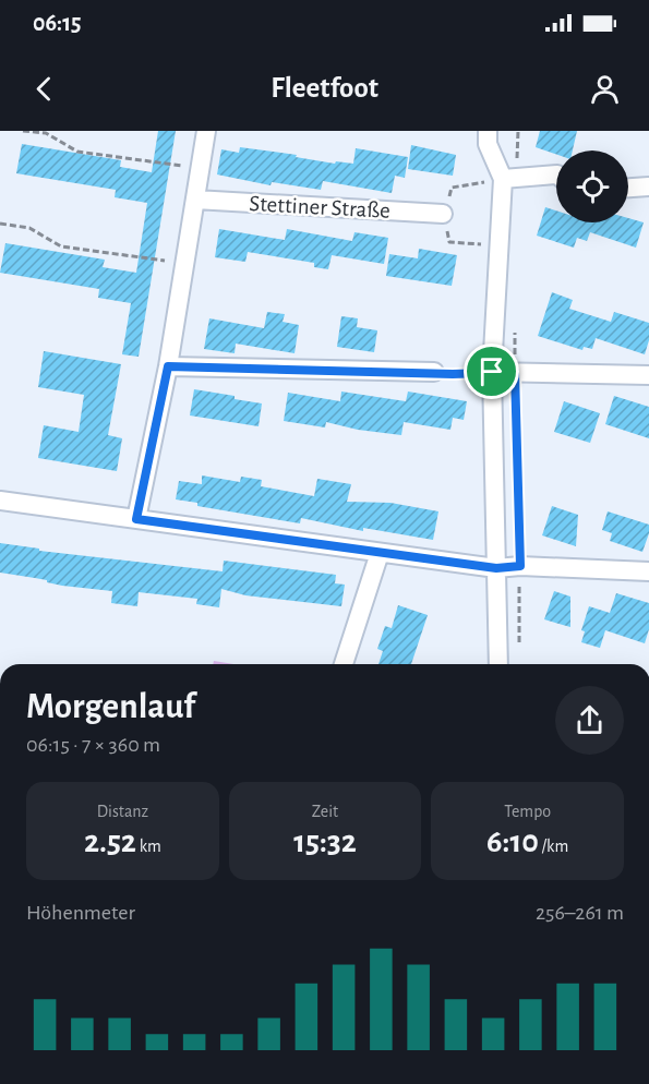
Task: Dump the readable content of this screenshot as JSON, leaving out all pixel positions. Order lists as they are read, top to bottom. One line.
{"streets":{"street":["Stettiner Straße"]},"page":{"status":"06:15","header":"Fleetfoot","heading":["Morgenlauf","06:15 · 7 × 360 m"],"stats":[["Distanz","2.52 km"],["Zeit","15:32"],["Tempo","6:10 /km"]],"chart":["Höhenmeter","256–261 m"]}}
